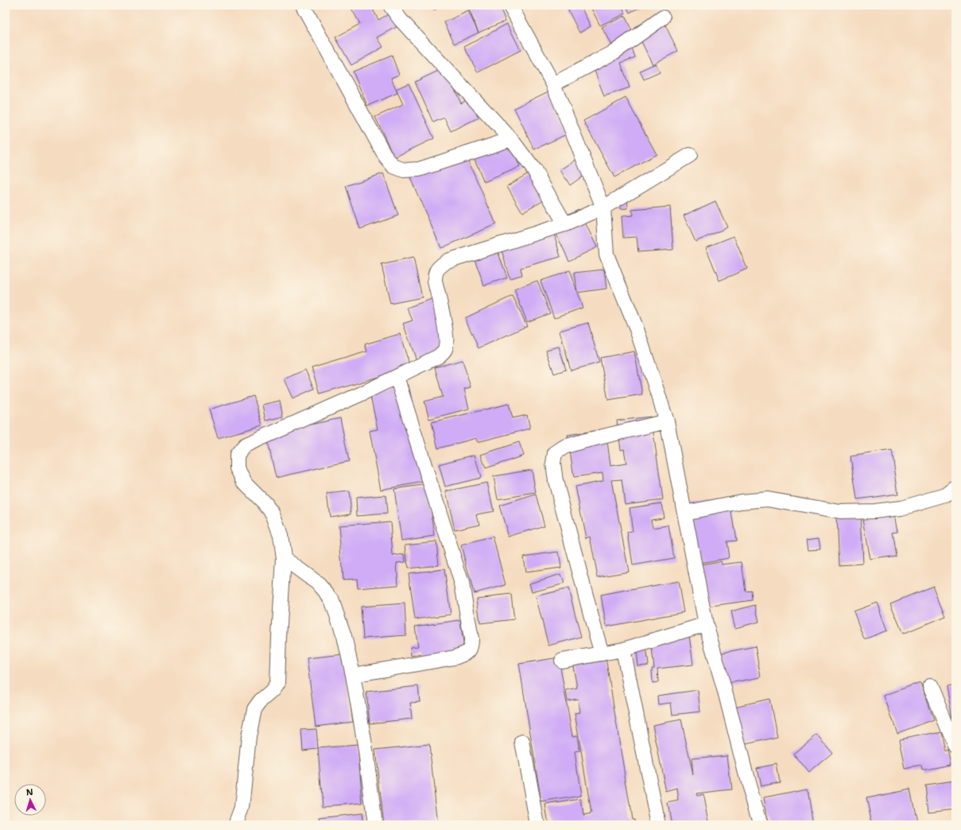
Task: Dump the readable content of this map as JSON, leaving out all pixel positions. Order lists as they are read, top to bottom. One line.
{"north":"top"}
